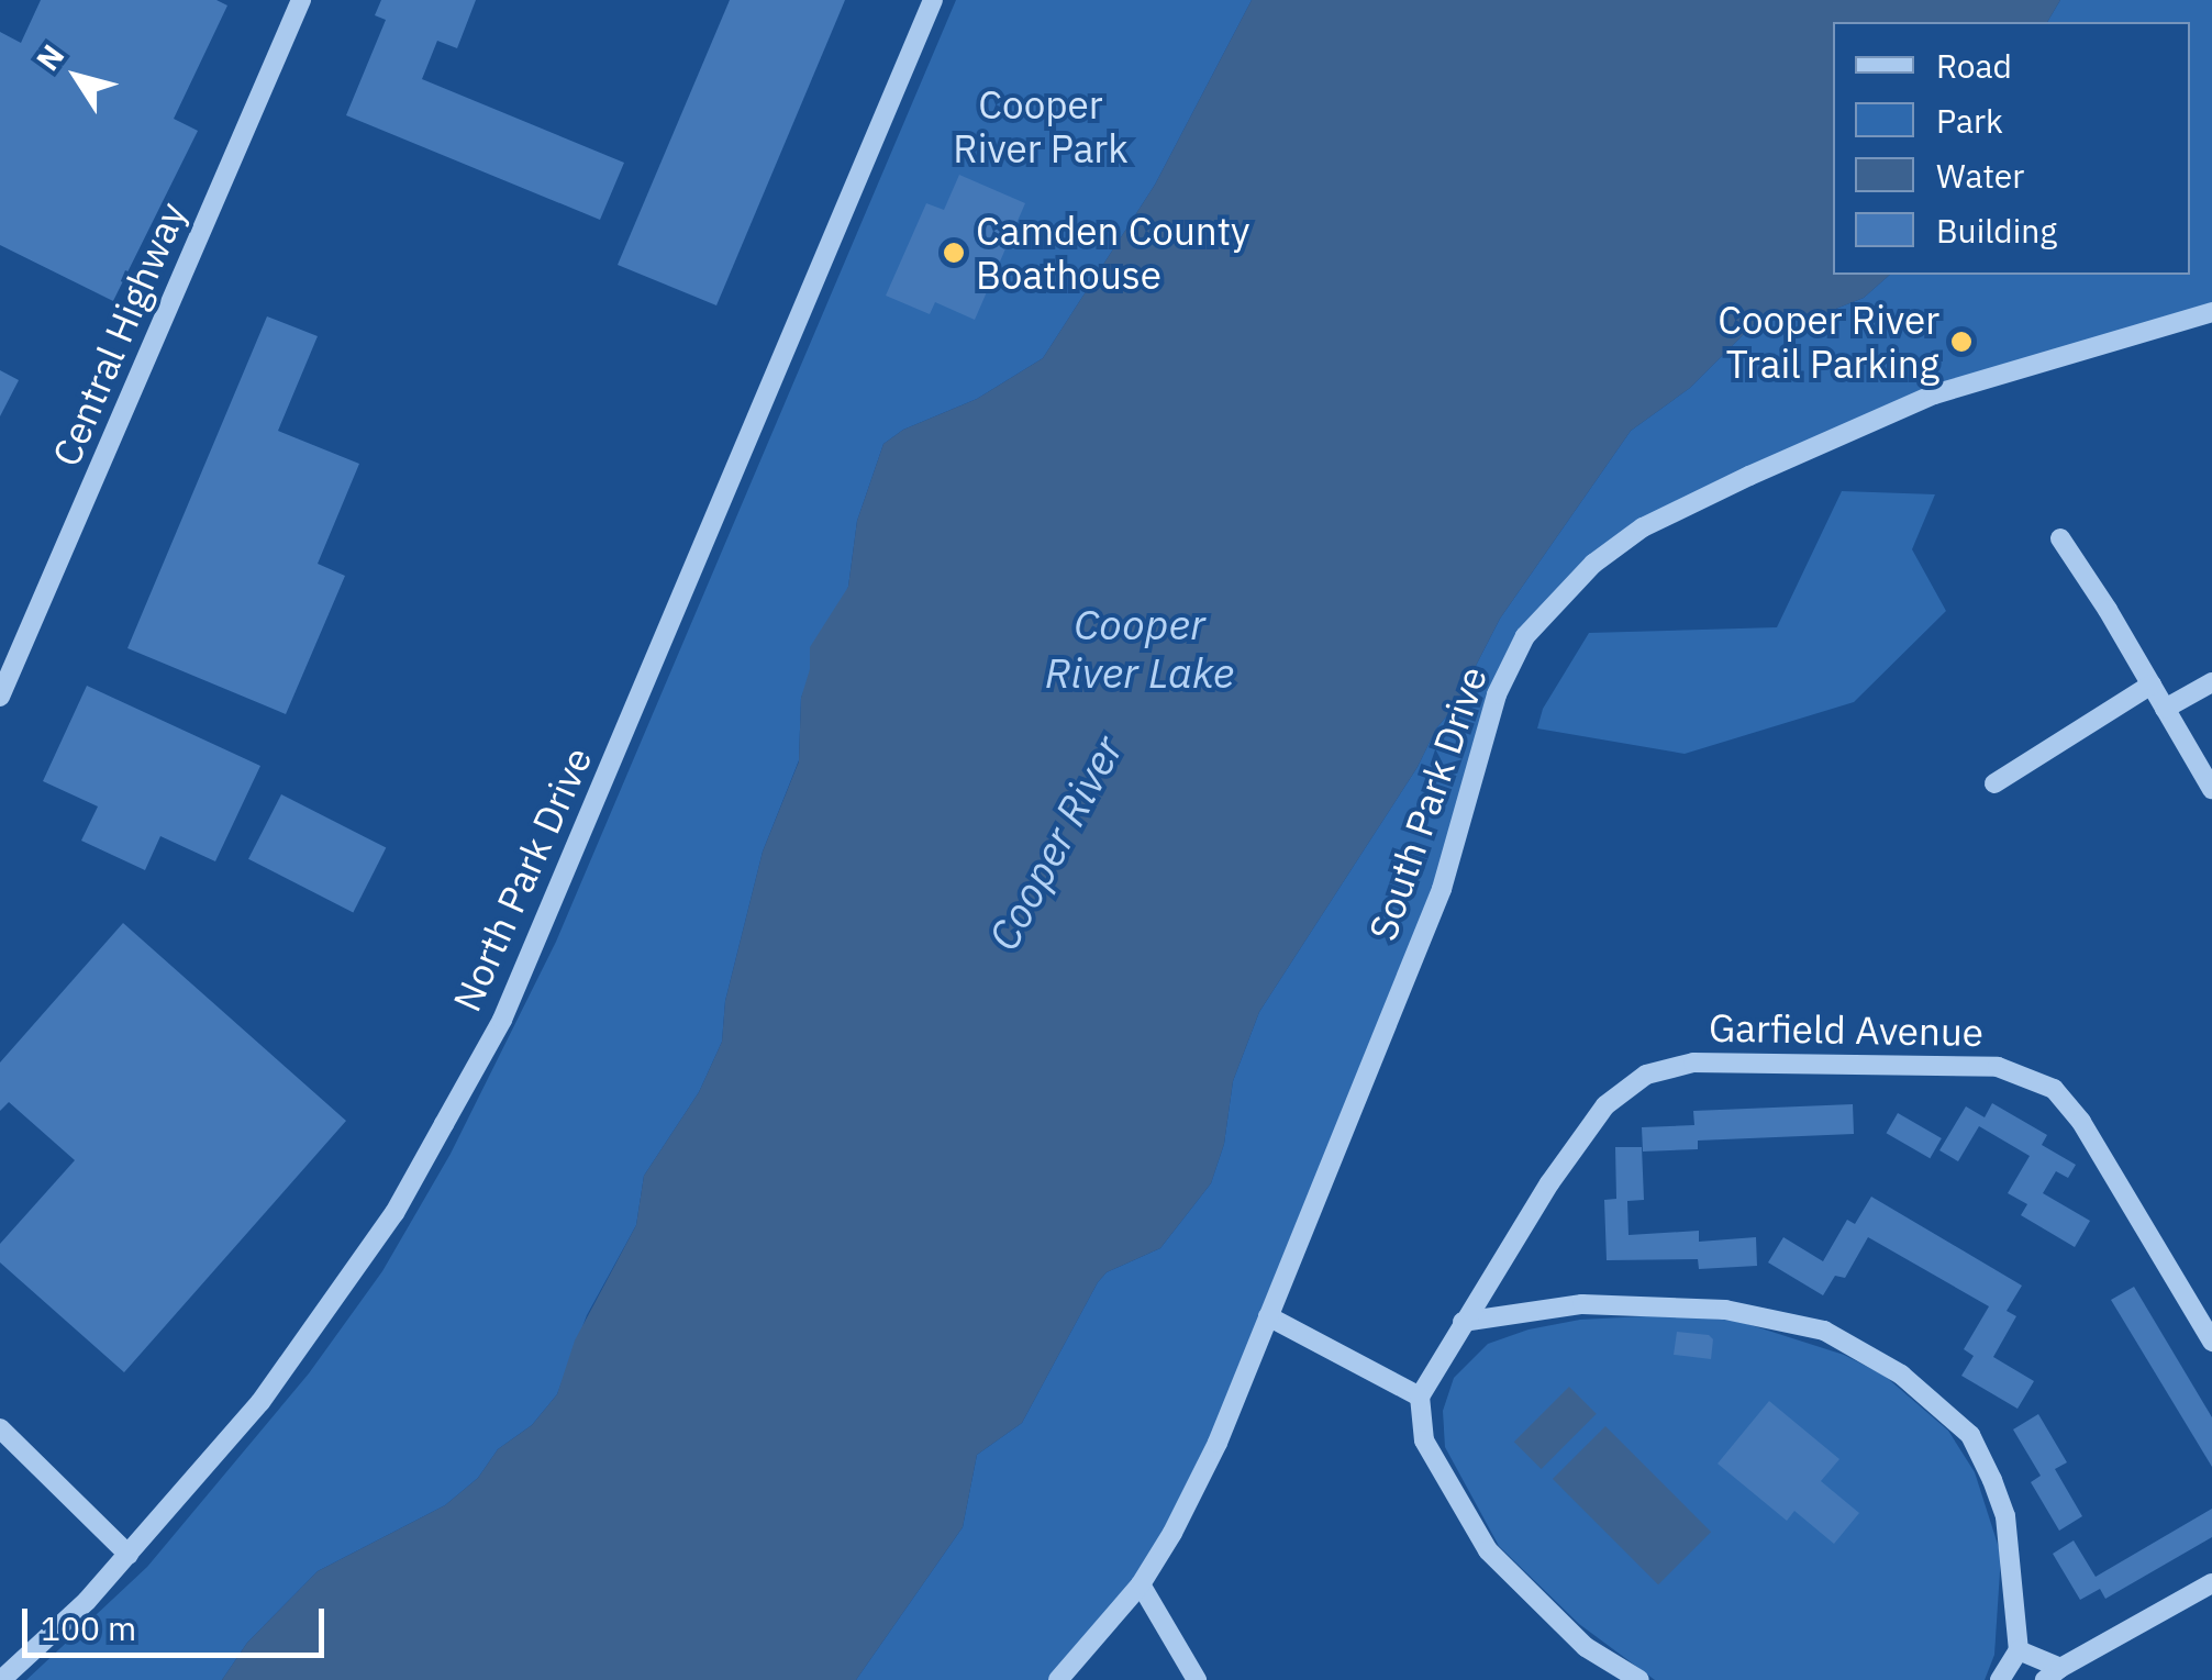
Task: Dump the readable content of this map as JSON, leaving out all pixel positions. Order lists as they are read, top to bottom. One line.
{"streets":{"street":["Central Highway","South Park Drive","North Park Drive","Garfield Avenue"]},"water":["Cooper River Lake","Cooper River"],"parks":["Cooper River Park"],"places":["Camden County Boathouse","Cooper River Trail Parking"],"legend":["Road","Park","Water","Building"],"scale_bar":"100 m","north":"top left"}
